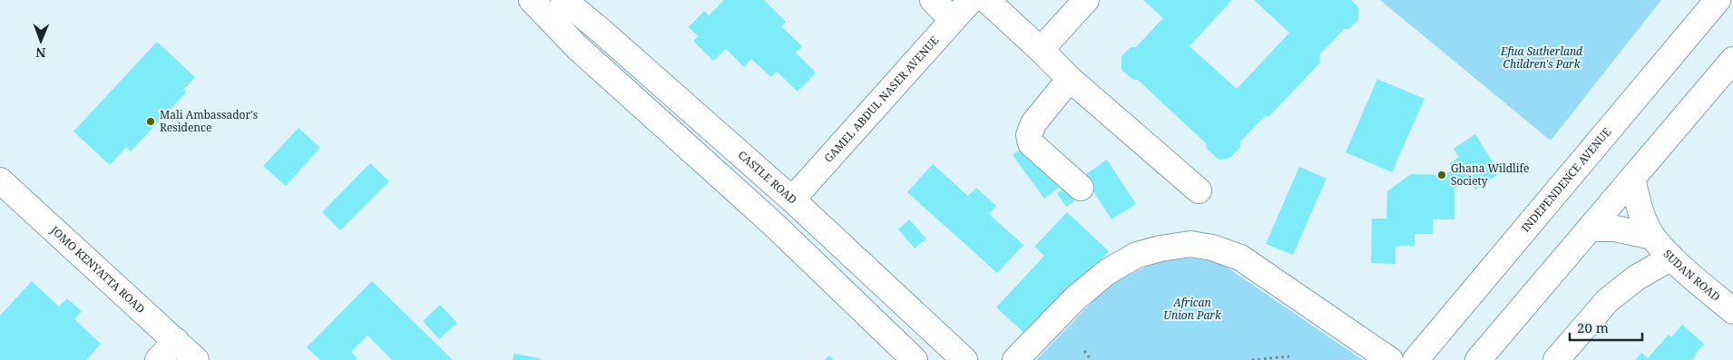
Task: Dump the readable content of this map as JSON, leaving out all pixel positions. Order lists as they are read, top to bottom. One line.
{"streets":{"main road":["GAMEL ABDUL NASER AVENUE","CASTLE ROAD","INDEPENDENCE AVENUE","JOMO KENYATTA ROAD","SUDAN ROAD"]},"crossings":[["GAMEL ABDUL NASER AVENUE","CASTLE ROAD"]],"parks":["Efua Sutherland Children's Park","African Union Park"],"places":["Mali Ambassador's Residence","Ghana Wildlife Society"],"scale_bar":"20 m","north":"bottom"}
